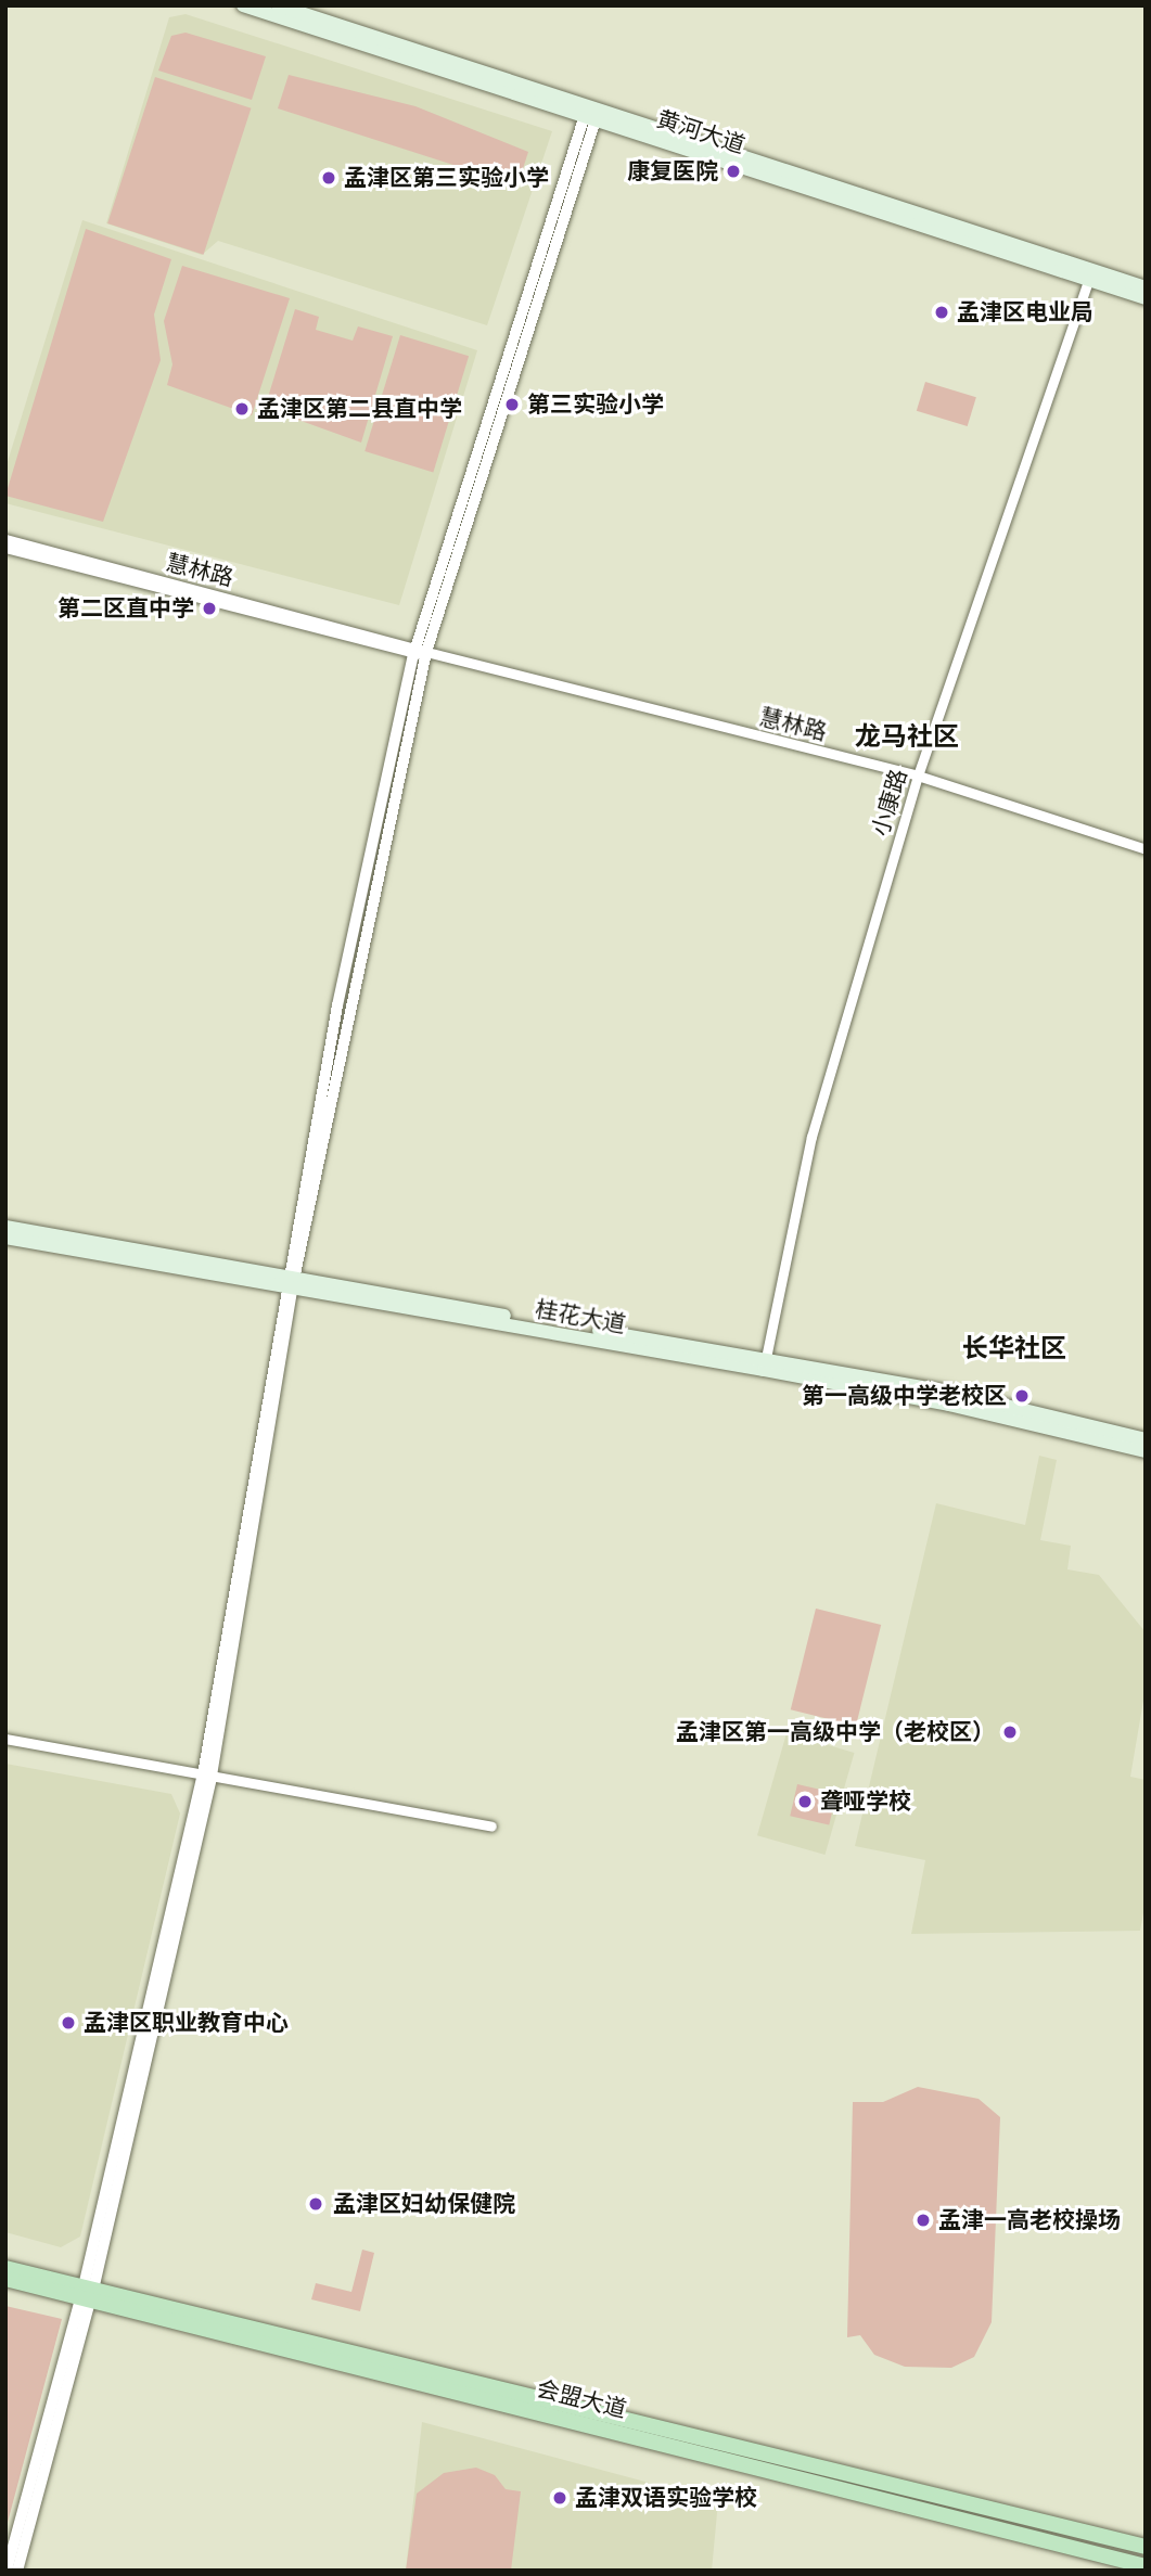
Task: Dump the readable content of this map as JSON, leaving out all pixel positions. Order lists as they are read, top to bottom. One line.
{"streets":{"main road":["黄河大道","桂花大道","会盟大道"],"street":["慧林路","小康路"]},"crossings":[["黄河大道","小康路"],["慧林路","小康路"],["小康路","桂花大道"]],"districts":["龙马社区","长华社区"],"places":["康复医院","孟津区第三实验小学","孟津区电业局","第三实验小学","孟津区第二县直中学","第二区直中学","第一高级中学老校区","孟津区第一高级中学（老校区）","聋哑学校","孟津区职业教育中心","孟津区妇幼保健院","孟津一高老校操场","孟津双语实验学校"]}
